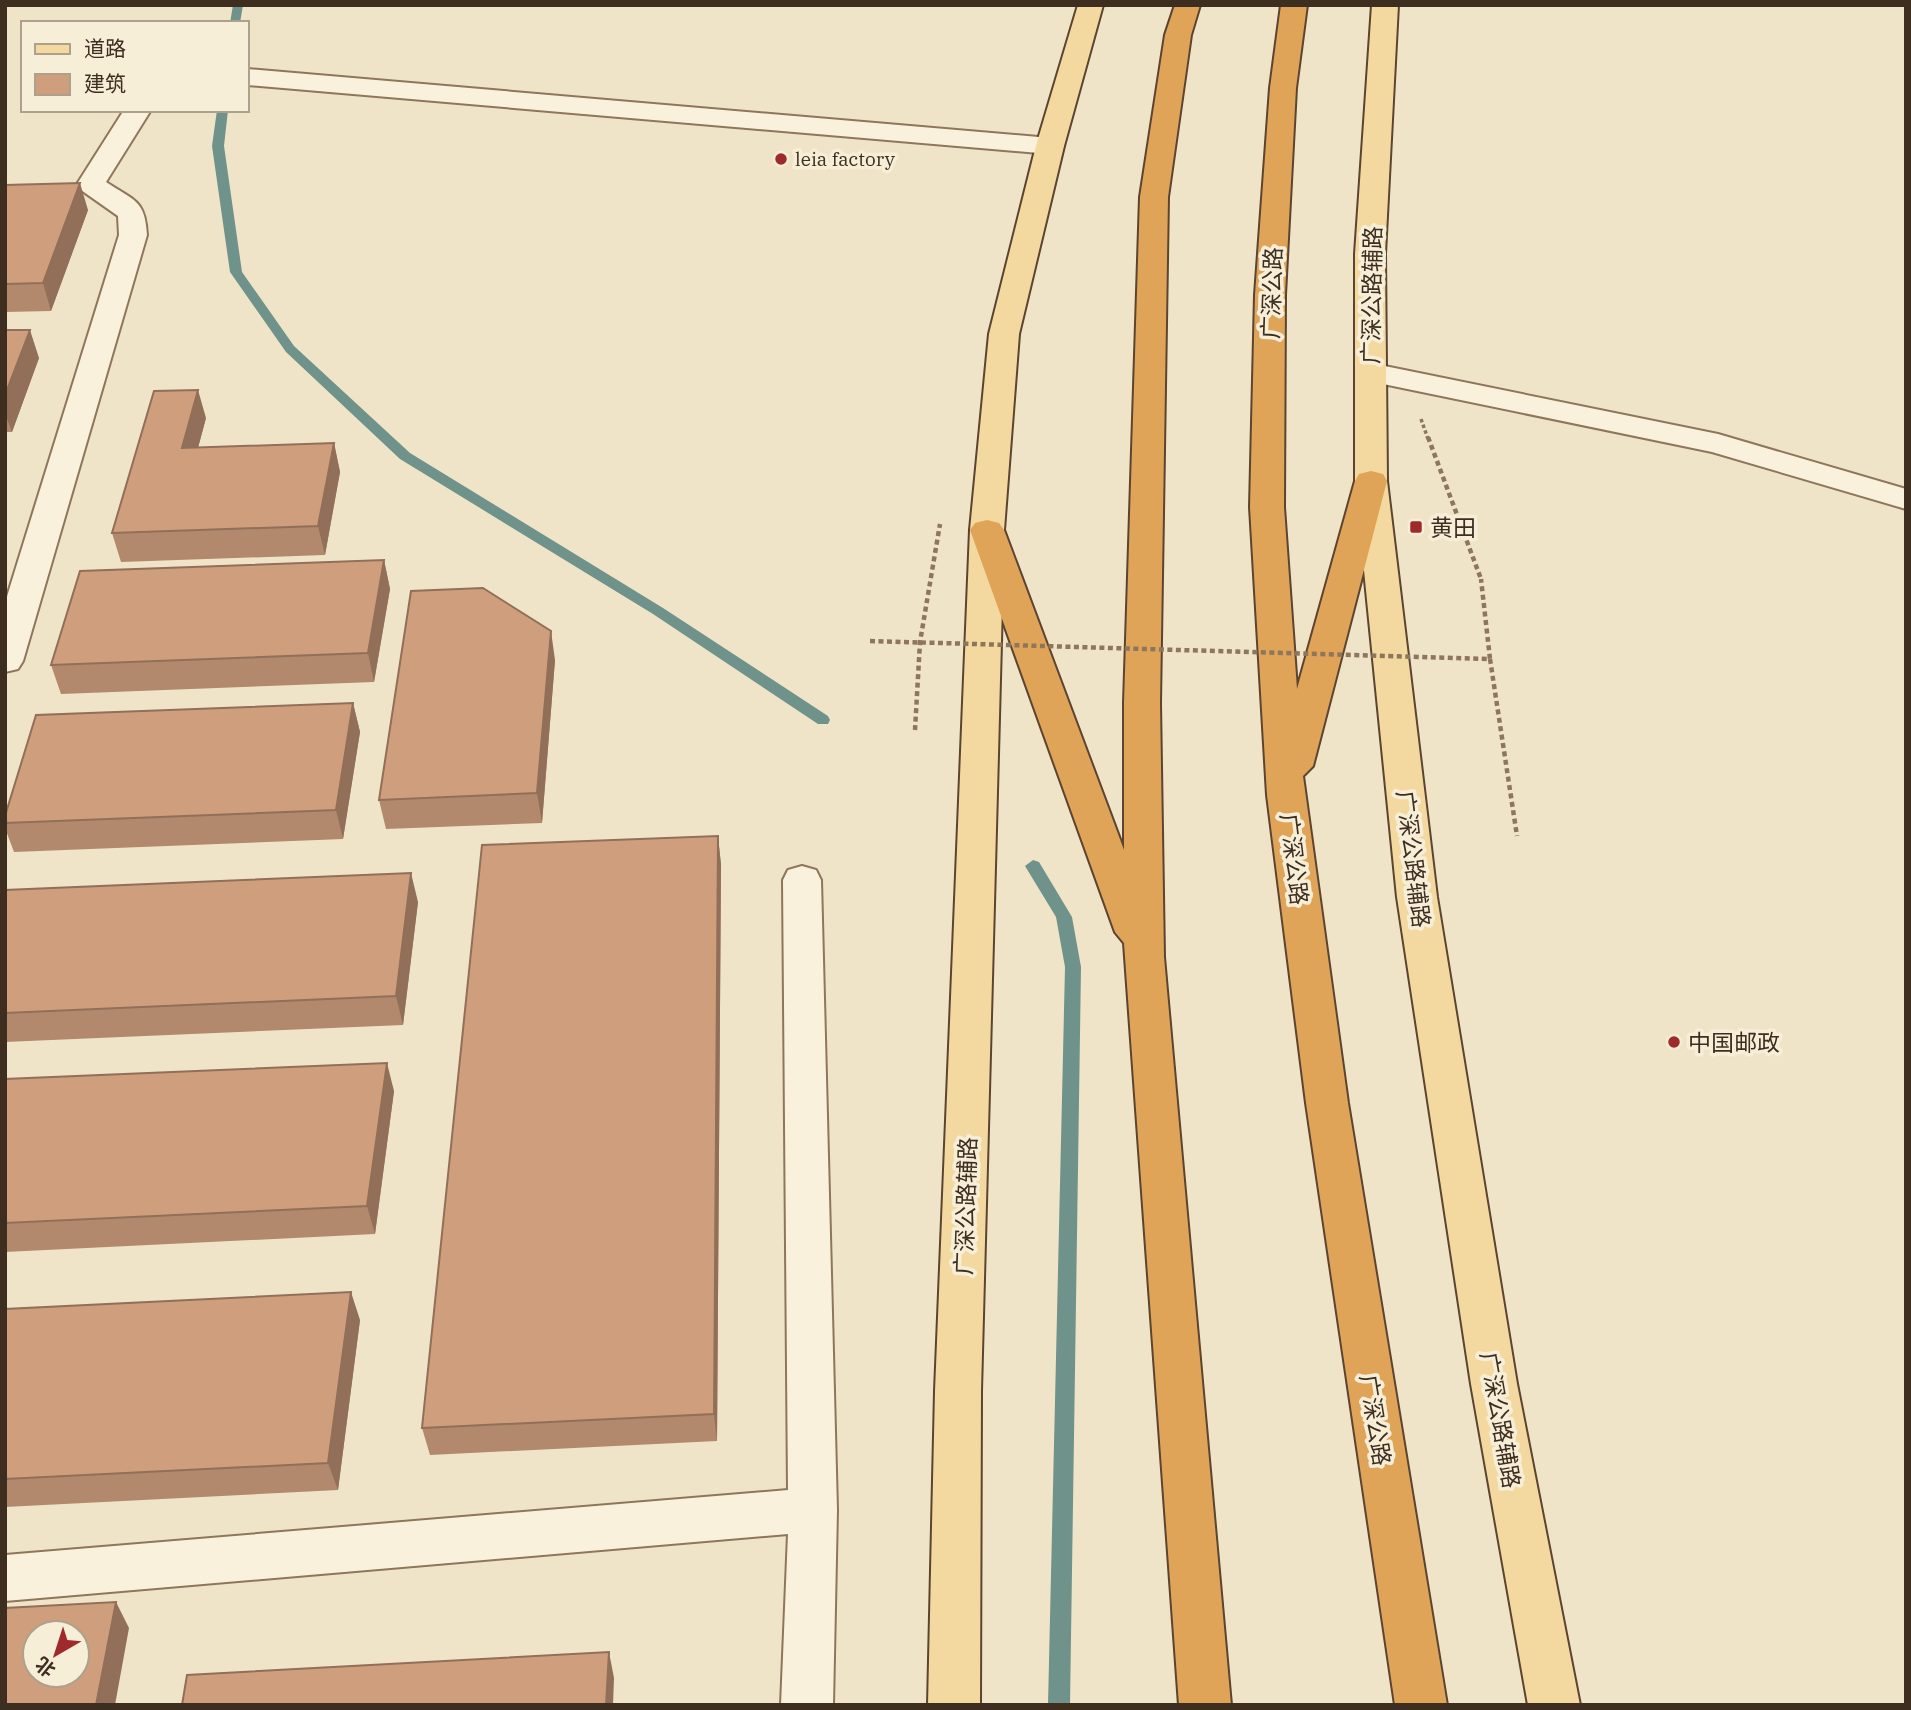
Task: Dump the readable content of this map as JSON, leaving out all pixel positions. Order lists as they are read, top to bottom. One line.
{"streets":{"highway":["广深公路"],"main road":["广深公路辅路"]},"places":{"other":["leia factory","中国邮政"],"transit":["黄田"]},"legend":["道路","建筑"],"north":"bottom left"}
